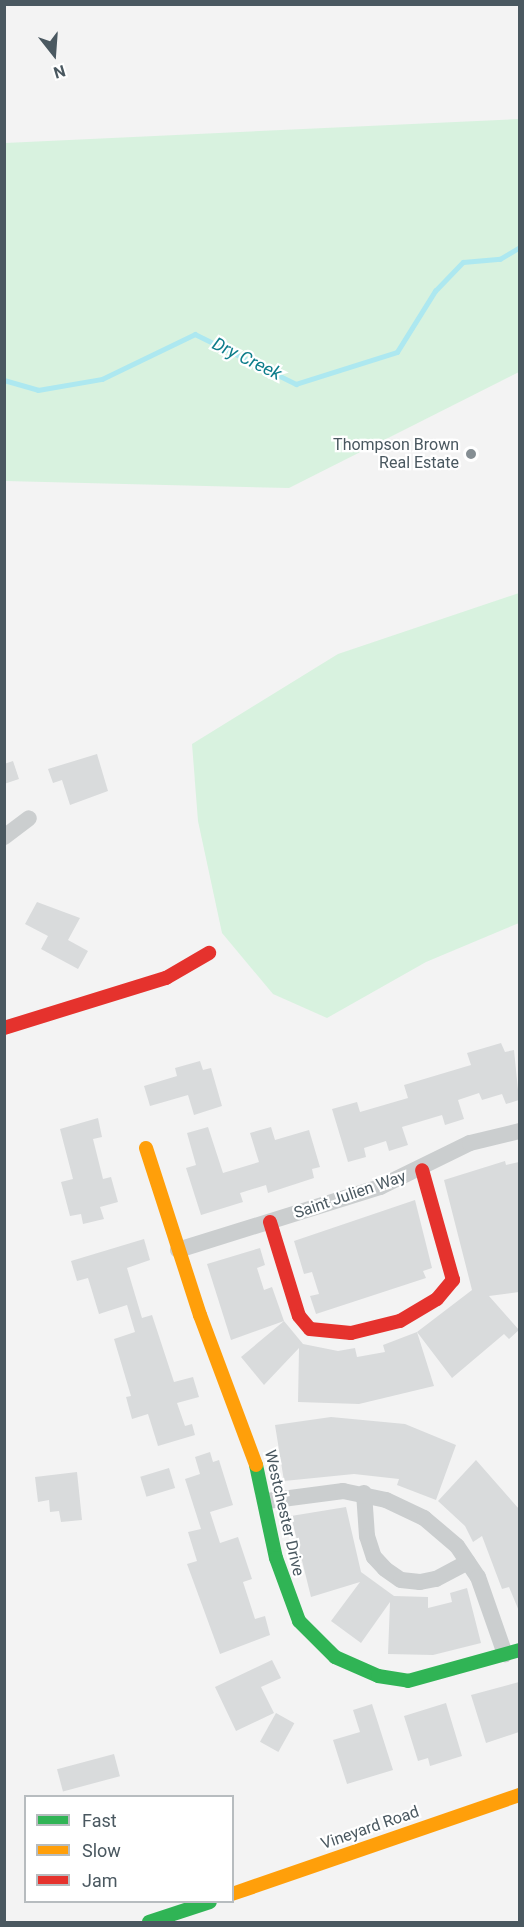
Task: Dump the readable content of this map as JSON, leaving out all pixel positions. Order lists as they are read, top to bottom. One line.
{"streets":{"street":["Saint Julien Way","Westchester Drive","Vineyard Road"]},"crossings":[["Saint Julien Way","Westchester Drive"]],"water":["Dry Creek"],"places":["Thompson Brown Real Estate"],"legend":["Fast","Slow","Jam"],"north":"bottom"}
